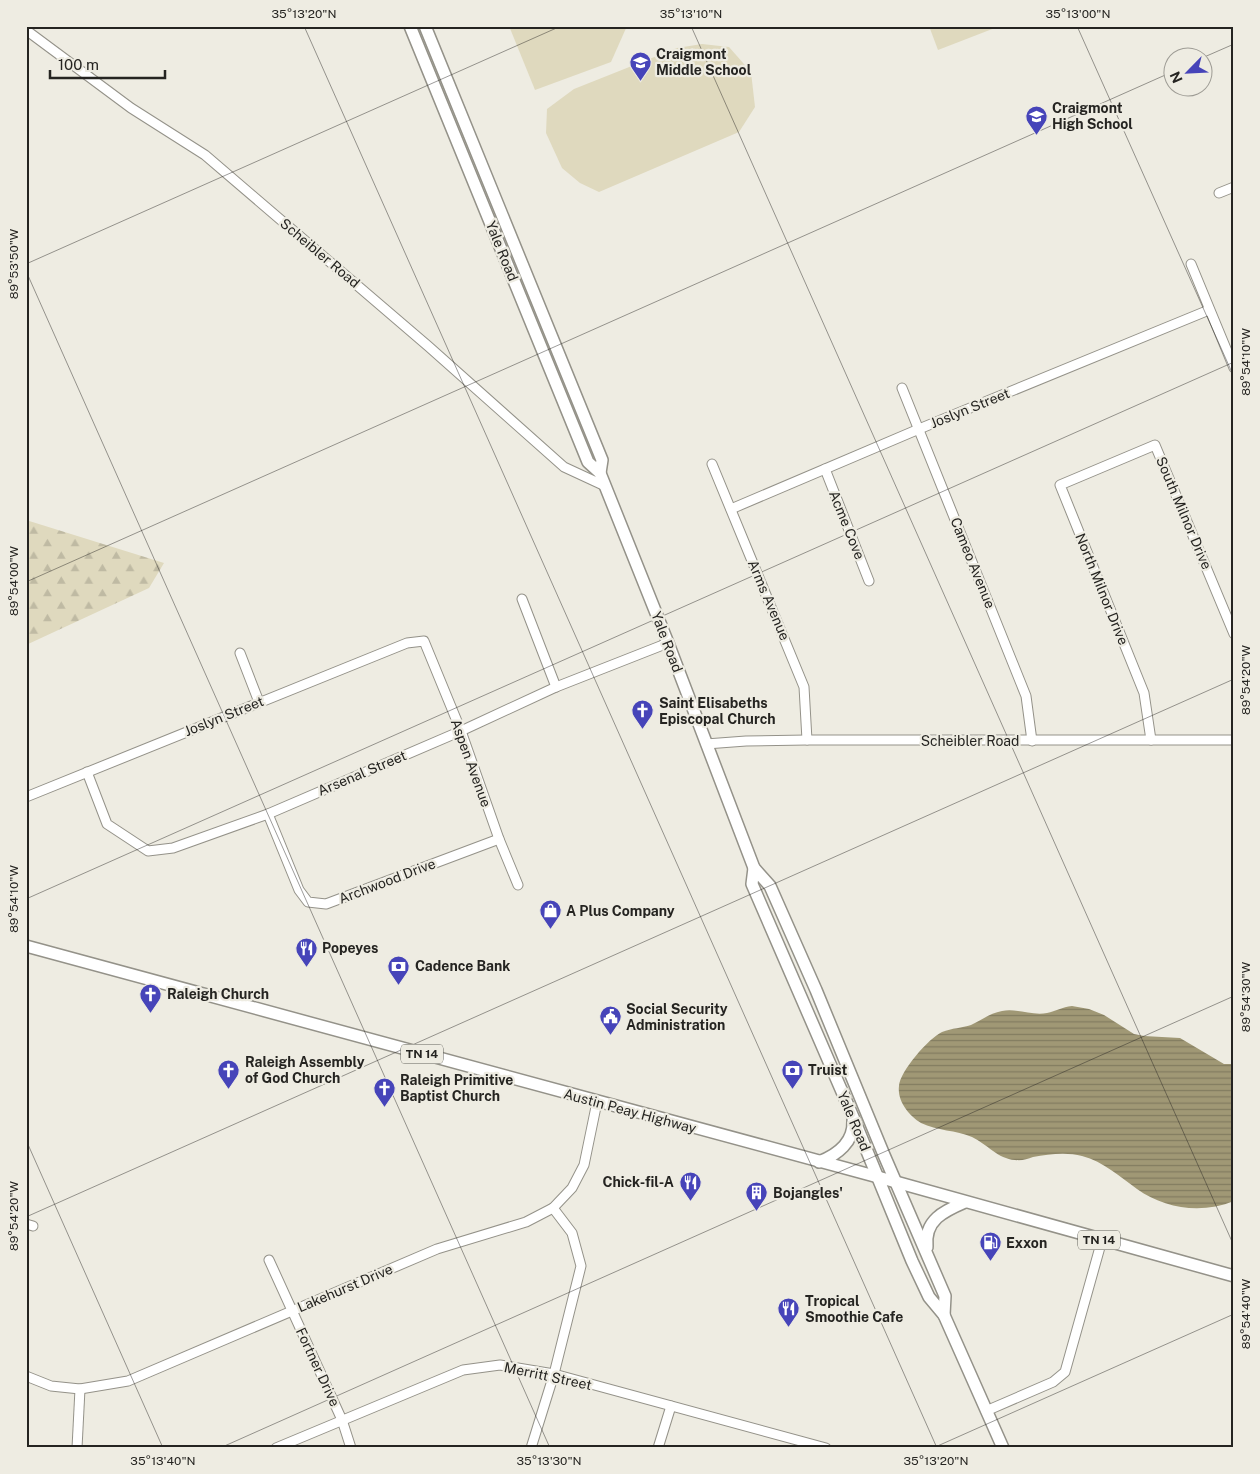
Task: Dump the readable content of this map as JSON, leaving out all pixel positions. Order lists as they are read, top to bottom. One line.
{"streets":{"main road":["Yale Road","TN 14","Austin Peay Highway"],"street":["Scheibler Road","Joslyn Street","South Milnor Drive","Acme Cove","Cameo Avenue","North Milnor Drive","Arms Avenue","Aspen Avenue","Arsenal Street","Archwood Drive","Lakehurst Drive","Fortner Drive","Merritt Street"]},"crossings":[["Yale Road","Scheibler Road"],["Yale Road","Arsenal Street"],["Yale Road","Austin Peay Highway"],["Scheibler Road","Cameo Avenue"],["Scheibler Road","North Milnor Drive"],["Scheibler Road","Arms Avenue"],["Joslyn Street","Acme Cove"],["Joslyn Street","Cameo Avenue"],["Joslyn Street","Arms Avenue"],["Joslyn Street","Aspen Avenue"],["Joslyn Street","Arsenal Street"],["South Milnor Drive","North Milnor Drive"],["Aspen Avenue","Arsenal Street"],["Aspen Avenue","Archwood Drive"],["Arsenal Street","Archwood Drive"],["Austin Peay Highway","Lakehurst Drive"],["Lakehurst Drive","Fortner Drive"],["Fortner Drive","Merritt Street"]],"places":{"school or university":["Craigmont Middle School","Craigmont High School"],"church":["Saint Elisabeths Episcopal Church","Raleigh Church","Raleigh Assembly of God Church","Raleigh Primitive Baptist Church"],"shop":["A Plus Company"],"restaurant":["Popeyes","Chick-fil-A","Tropical Smoothie Cafe"],"bank":["Cadence Bank","Truist"],"public building":["Social Security Administration"],"building":["Bojangles'"],"fuel station":["Exxon"]},"scale_bar":"100 m","north":"bottom left","coordinates":["35°13'20\"N","35°13'10\"N","35°13'00\"N","89°53'50\"W","89°54'10\"W","89°54'00\"W","89°54'20\"W","89°54'30\"W","89°54'40\"W","35°13'40\"N","35°13'30\"N"]}
